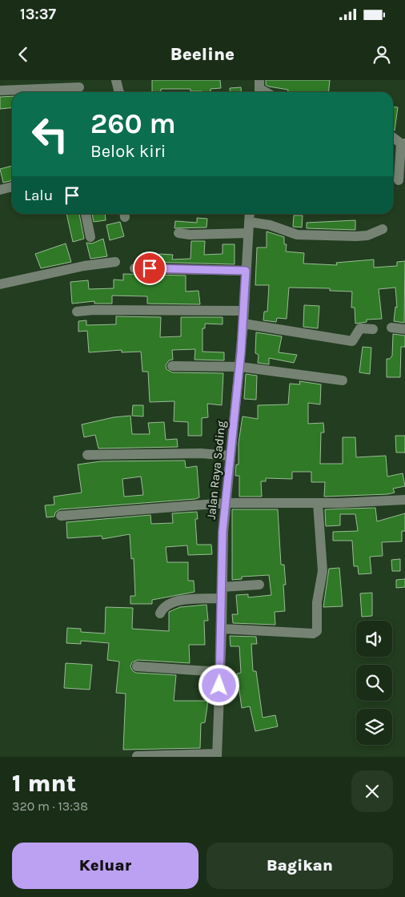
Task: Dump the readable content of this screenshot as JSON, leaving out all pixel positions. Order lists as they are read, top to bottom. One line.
{"streets":{"street":["Jalan Raya Sading"]},"page":{"status":"13:37","header":"Beeline","turn":["260 m","Belok kiri"],"then":"Lalu","heading":["1 mnt","320 m · 13:38"],"buttons":["Keluar","Bagikan"]}}
